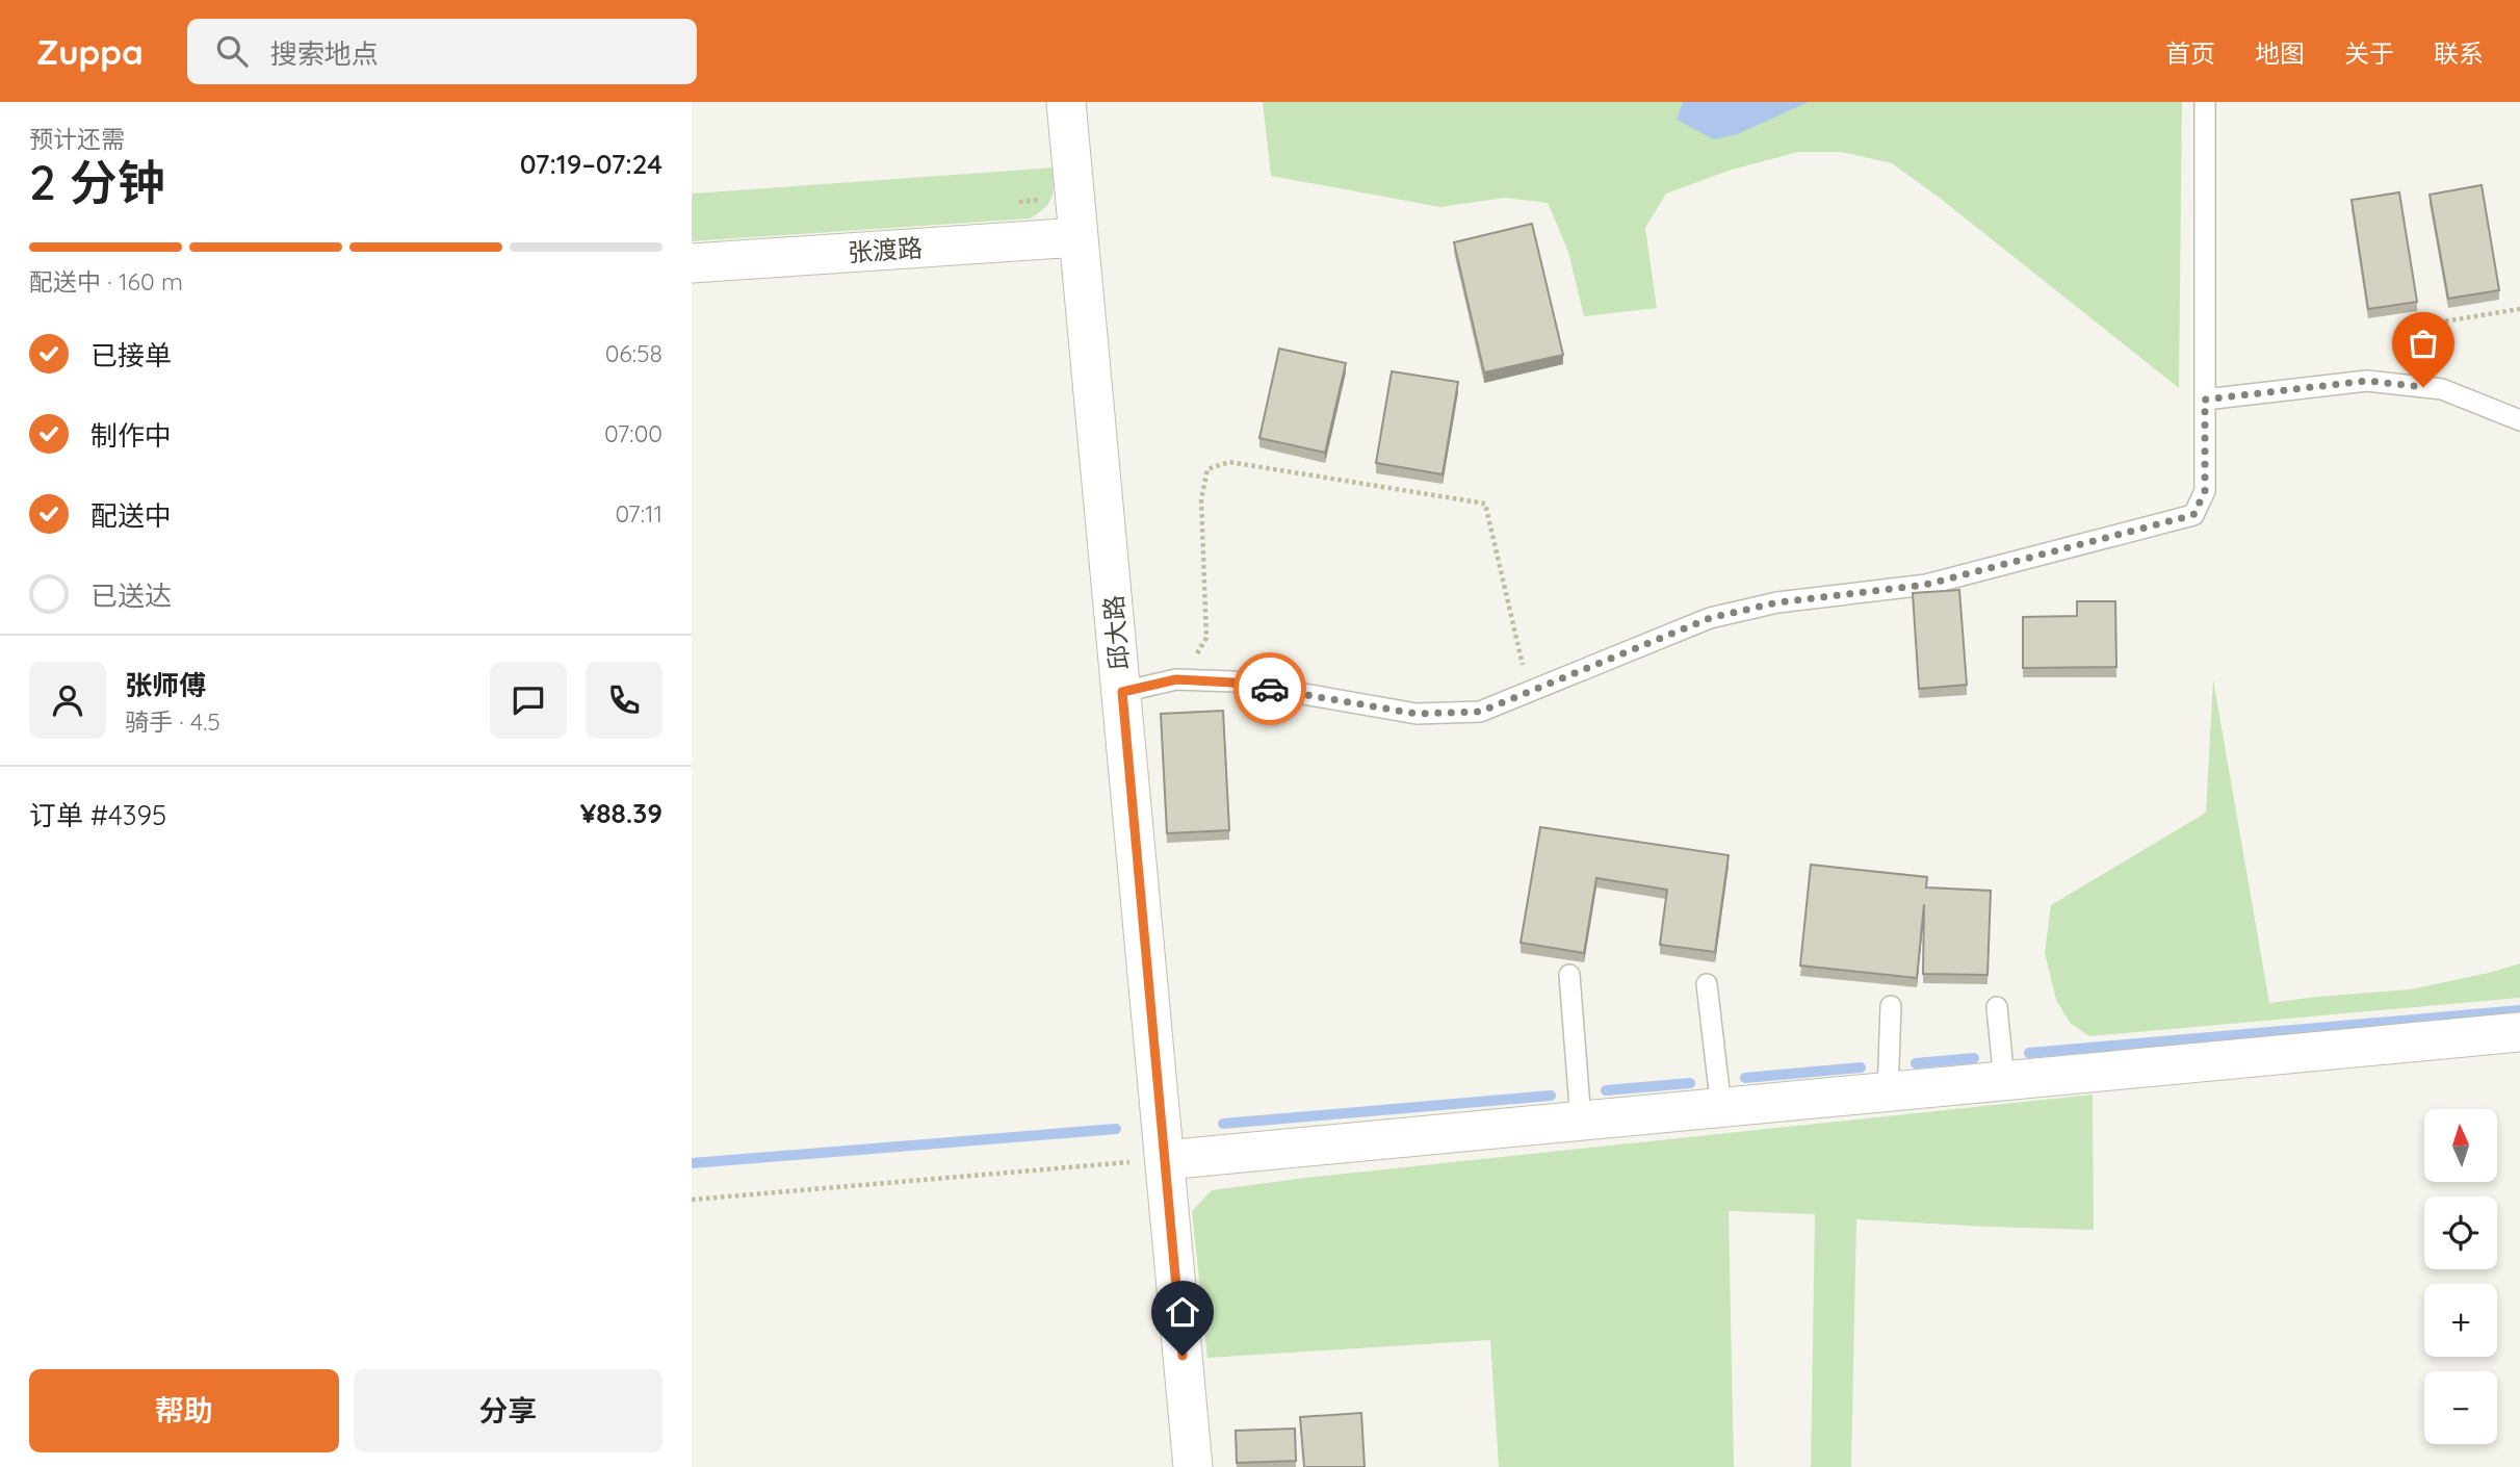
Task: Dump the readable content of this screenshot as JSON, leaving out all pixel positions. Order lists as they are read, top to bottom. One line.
{"streets":{"street":["张渡路","邱大路"]},"crossings":[["张渡路","邱大路"]],"north":"top","page":{"header":"Zuppa","search":"搜索地点","nav":["首页","地图","关于","联系"],"heading":["2 分钟","预计还需","07:19–07:24"],"panel":["张师傅","骑手 · 4.5","订单 #4395","¥88.39"],"bar":"配送中 · 160 m","list":[["已接单","06:58"],["制作中","07:00"],["配送中","07:11"],"已送达"],"map_buttons":["+","−"],"buttons":["帮助","分享"]}}
